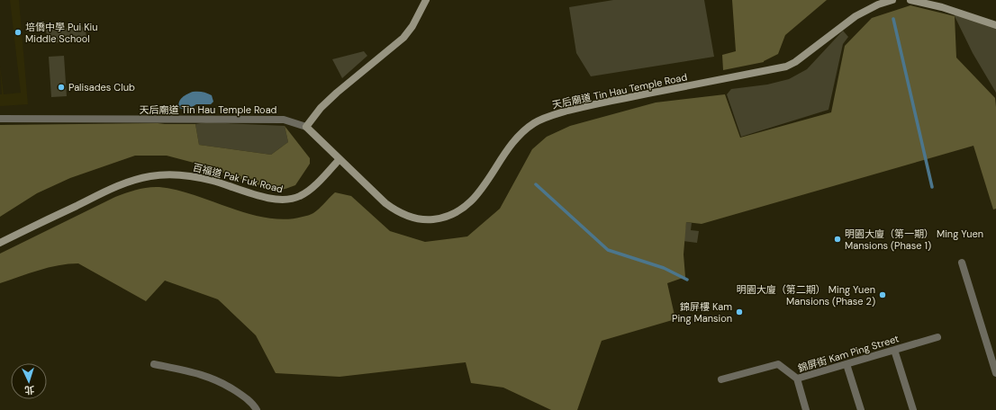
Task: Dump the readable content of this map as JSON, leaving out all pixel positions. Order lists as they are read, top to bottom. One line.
{"streets":{"street":["天后廟道 Tin Hau Temple Road","百福道 Pak Fuk Road","錦屏街 Kam Ping Street"]},"crossings":[["天后廟道 Tin Hau Temple Road","百福道 Pak Fuk Road"]],"places":["培僑中學 Pui Kiu Middle School","Palisades Club","明園大廈（第一期） Ming Yuen Mansions (Phase 1)","明園大廈（第二期） Ming Yuen Mansions (Phase 2)","錦屏樓 Kam Ping Mansion"],"north":"bottom"}
